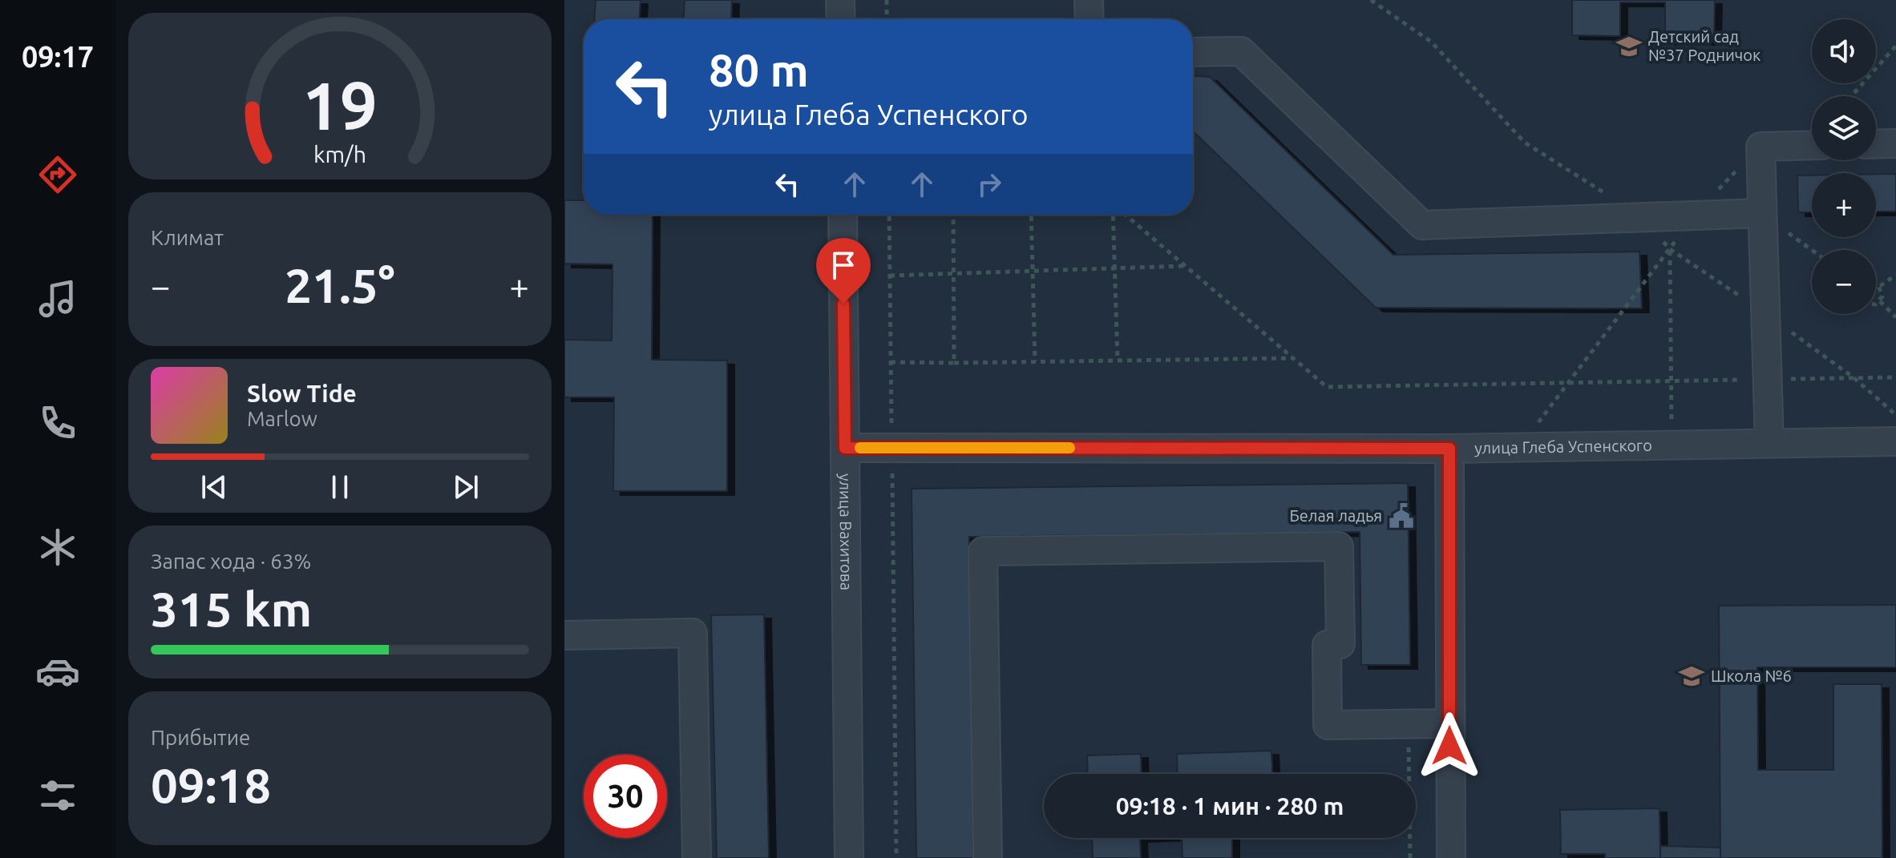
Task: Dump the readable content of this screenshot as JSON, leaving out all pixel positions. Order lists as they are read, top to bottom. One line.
{"streets":{"street":["улица Глеба Успенского","улица Вахитова"]},"crossings":[["улица Глеба Успенского","улица Вахитова"]],"places":{"school or university":["Детский сад №37 Родничок","Школа №6"],"public building":["Белая ладья"]},"page":{"tabs":"09:17","map_buttons":["+","−"],"turn":["80 m","улица Глеба Успенского"],"tile":["Климат",["Запас хода · 63%","315 km"],["Прибытие","09:18"]],"heat":["−","21.5°","+"],"song":["Slow Tide","Marlow"],"limit":"30","trip":"09:18 · 1 мин · 280 m","gauge":["19","km/h"]}}
